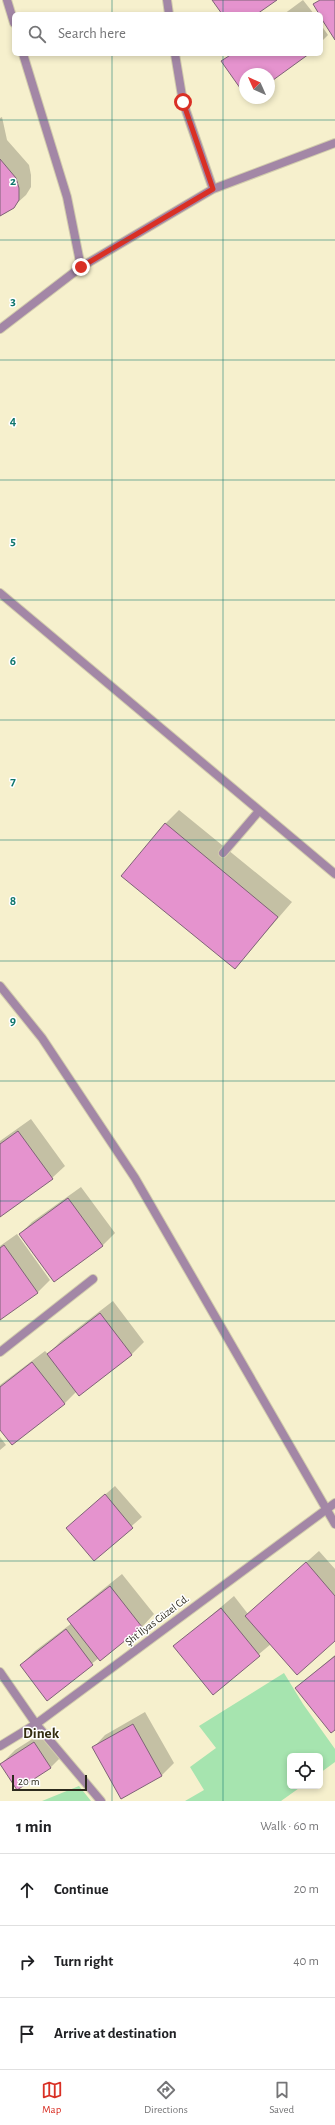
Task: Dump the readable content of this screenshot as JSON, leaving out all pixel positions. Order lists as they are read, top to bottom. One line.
{"streets":{"street":["Şht İlyas Güzel Cd."]},"districts":["Dinek"],"scale_bar":"20 m","north":"top left","page":{"search":"Search here","scale":"20 m","heading":["1 min","Walk · 60 m"],"list":[["Continue","20 m"],["Turn right","40 m"],"Arrive at destination"],"nav":["Map","Directions","Saved"]},"grid":{"rows":["2","3","4","5","6","7","8","9"]}}
